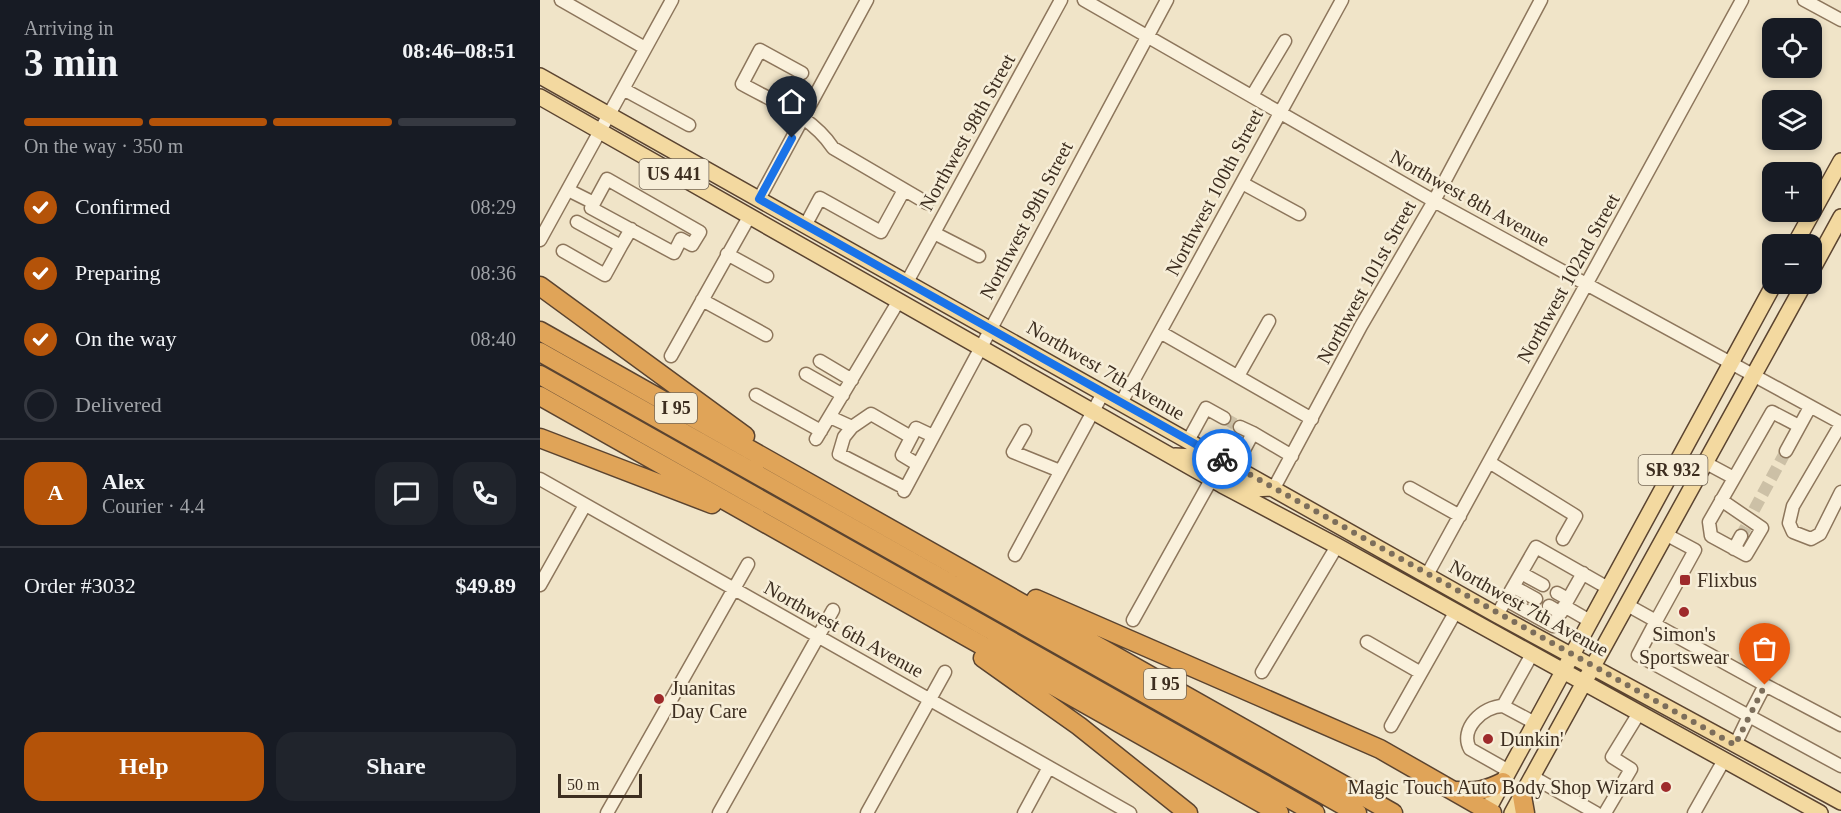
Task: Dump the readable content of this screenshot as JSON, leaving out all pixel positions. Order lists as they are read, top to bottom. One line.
{"streets":{"highway":["I 95"],"main road":["US 441","Northwest 7th Avenue","SR 932"],"street":["Northwest 98th Street","Northwest 100th Street","Northwest 8th Avenue","Northwest 99th Street","Northwest 102nd Street","Northwest 101st Street","Northwest 6th Avenue"]},"crossings":[["Northwest 98th Street","Northwest 7th Avenue"],["Northwest 100th Street","Northwest 8th Avenue"],["Northwest 100th Street","Northwest 7th Avenue"],["Northwest 8th Avenue","Northwest 99th Street"],["Northwest 8th Avenue","Northwest 102nd Street"],["Northwest 8th Avenue","Northwest 101st Street"],["Northwest 8th Avenue","SR 932"],["Northwest 99th Street","Northwest 7th Avenue"],["Northwest 102nd Street","Northwest 7th Avenue"],["Northwest 101st Street","Northwest 7th Avenue"],["Northwest 7th Avenue","SR 932"]],"places":{"transit":["Flixbus"],"other":["Simon's Sportswear","Juanitas Day Care","Dunkin'","Magic Touch Auto Body Shop Wizard"]},"scale_bar":"50 m","page":{"heading":["3 min","Arriving in","08:46–08:51"],"panel":["Alex","Courier · 4.4","Order #3032","$49.89"],"map_buttons":["+","−"],"bar":"On the way · 350 m","list":[["Confirmed","08:29"],["Preparing","08:36"],["On the way","08:40"],"Delivered"],"round":"A","buttons":["Help","Share"],"scale":"50 m"}}
